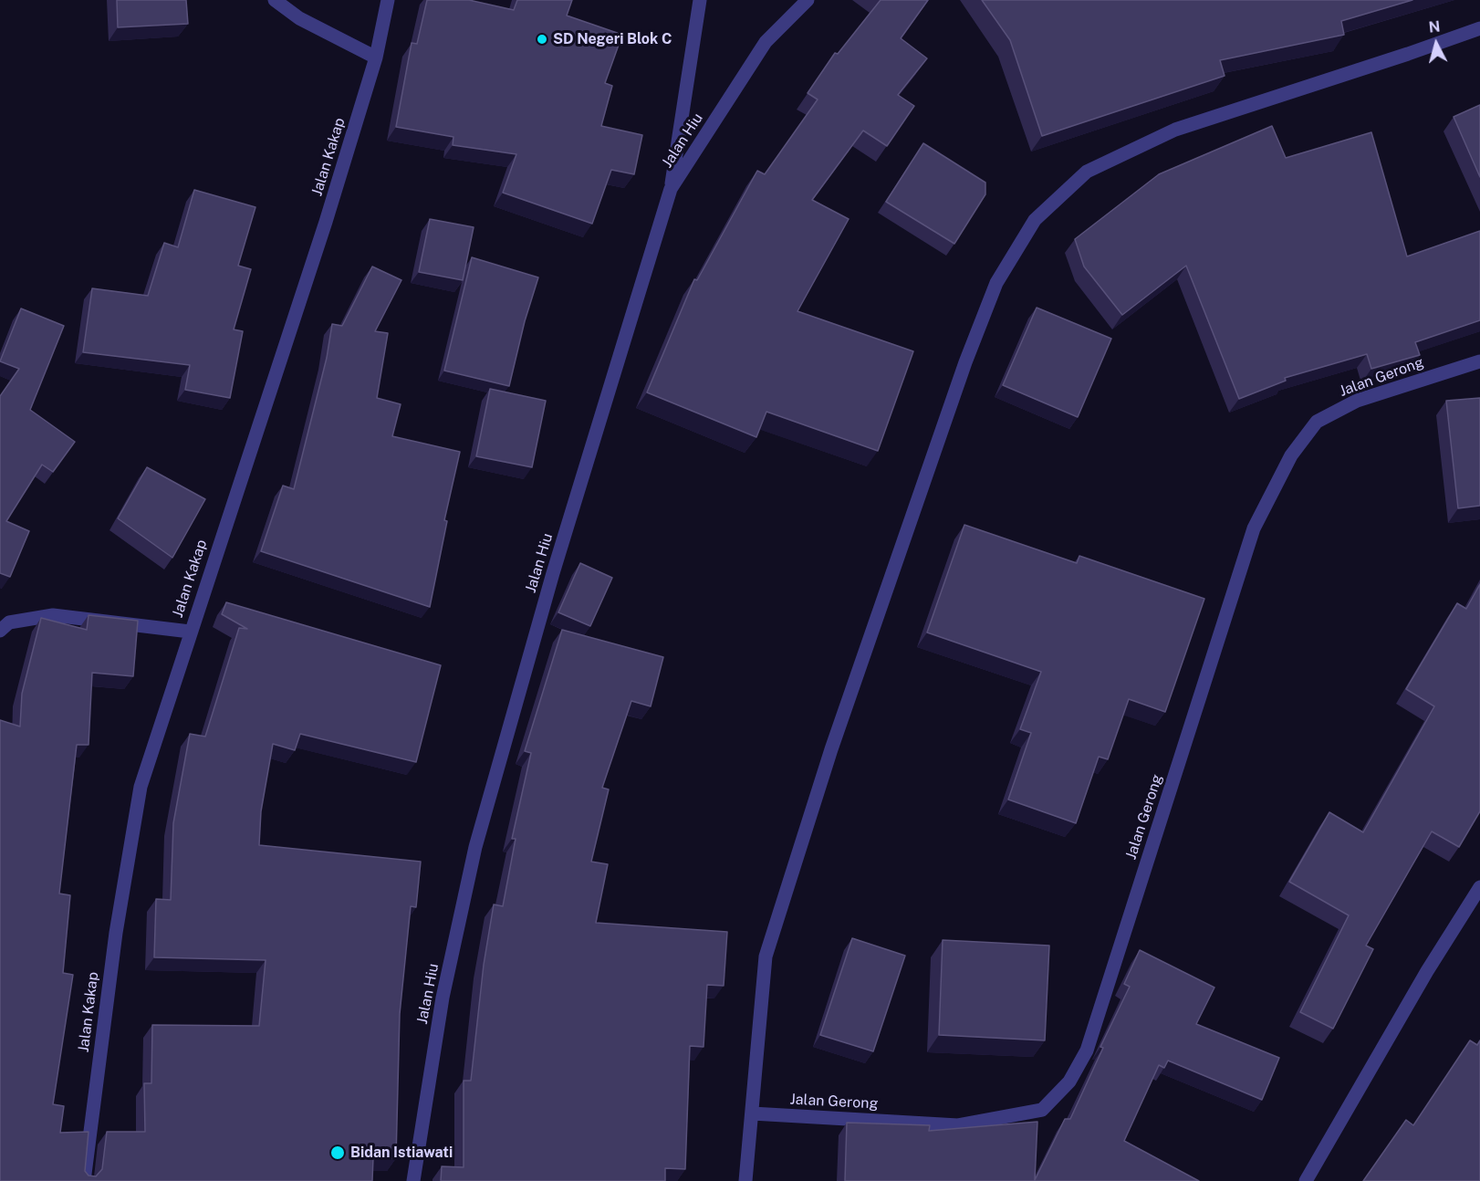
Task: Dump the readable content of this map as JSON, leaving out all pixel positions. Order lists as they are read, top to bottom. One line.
{"streets":{"street":["Jalan Hiu","Jalan Kakap","Jalan Gerong"]},"places":["SD Negeri Blok C","Bidan Istiawati"],"north":"top"}
